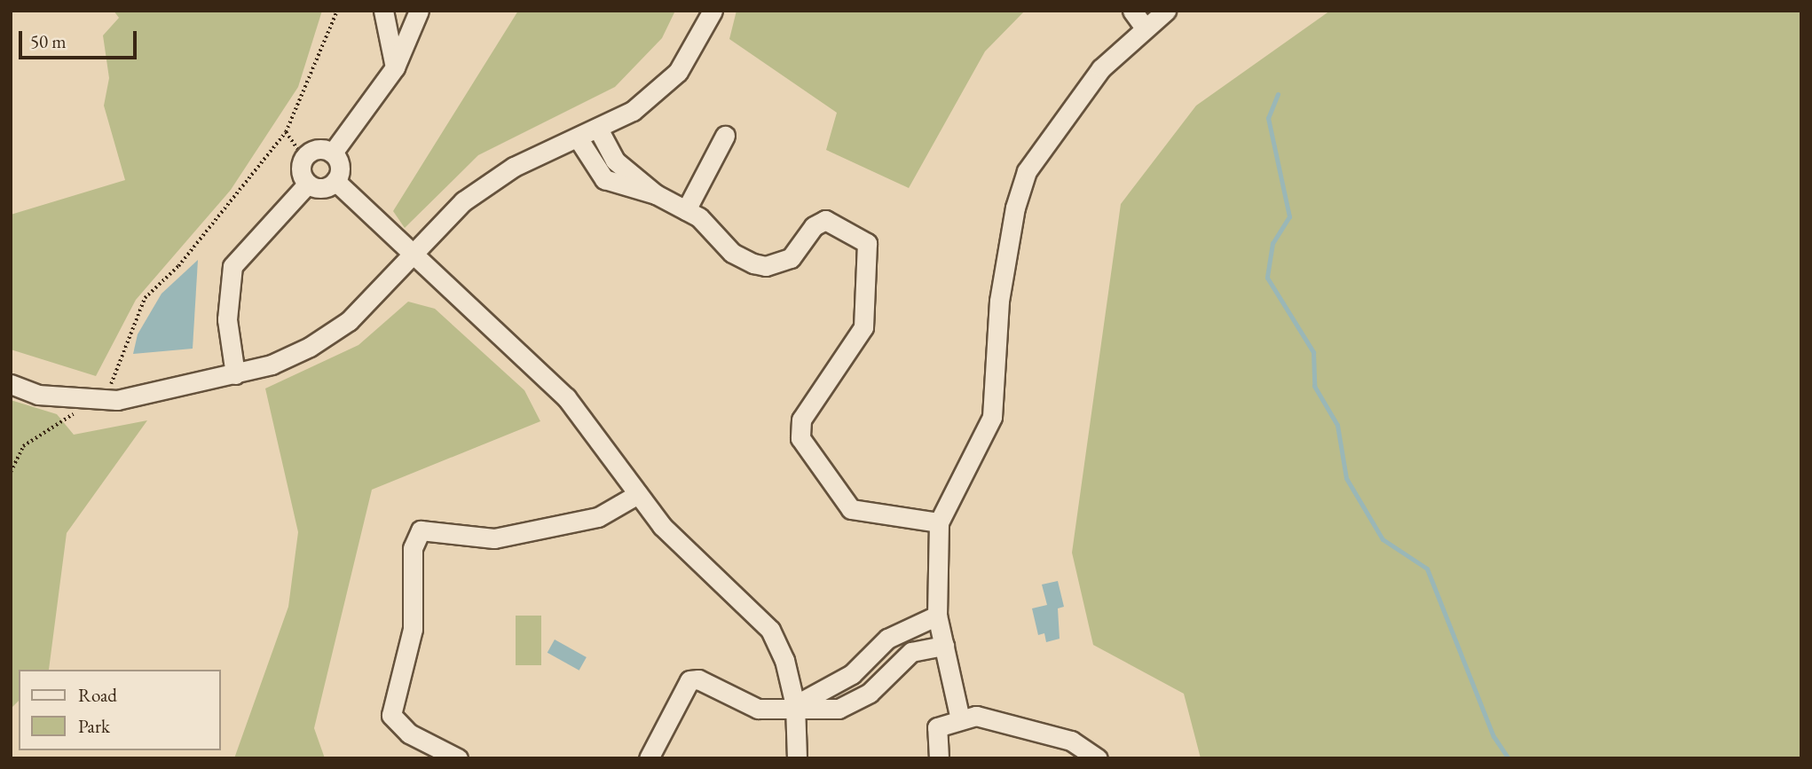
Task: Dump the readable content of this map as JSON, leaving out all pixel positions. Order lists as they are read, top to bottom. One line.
{"legend":["Road","Park"],"scale_bar":"50 m"}
